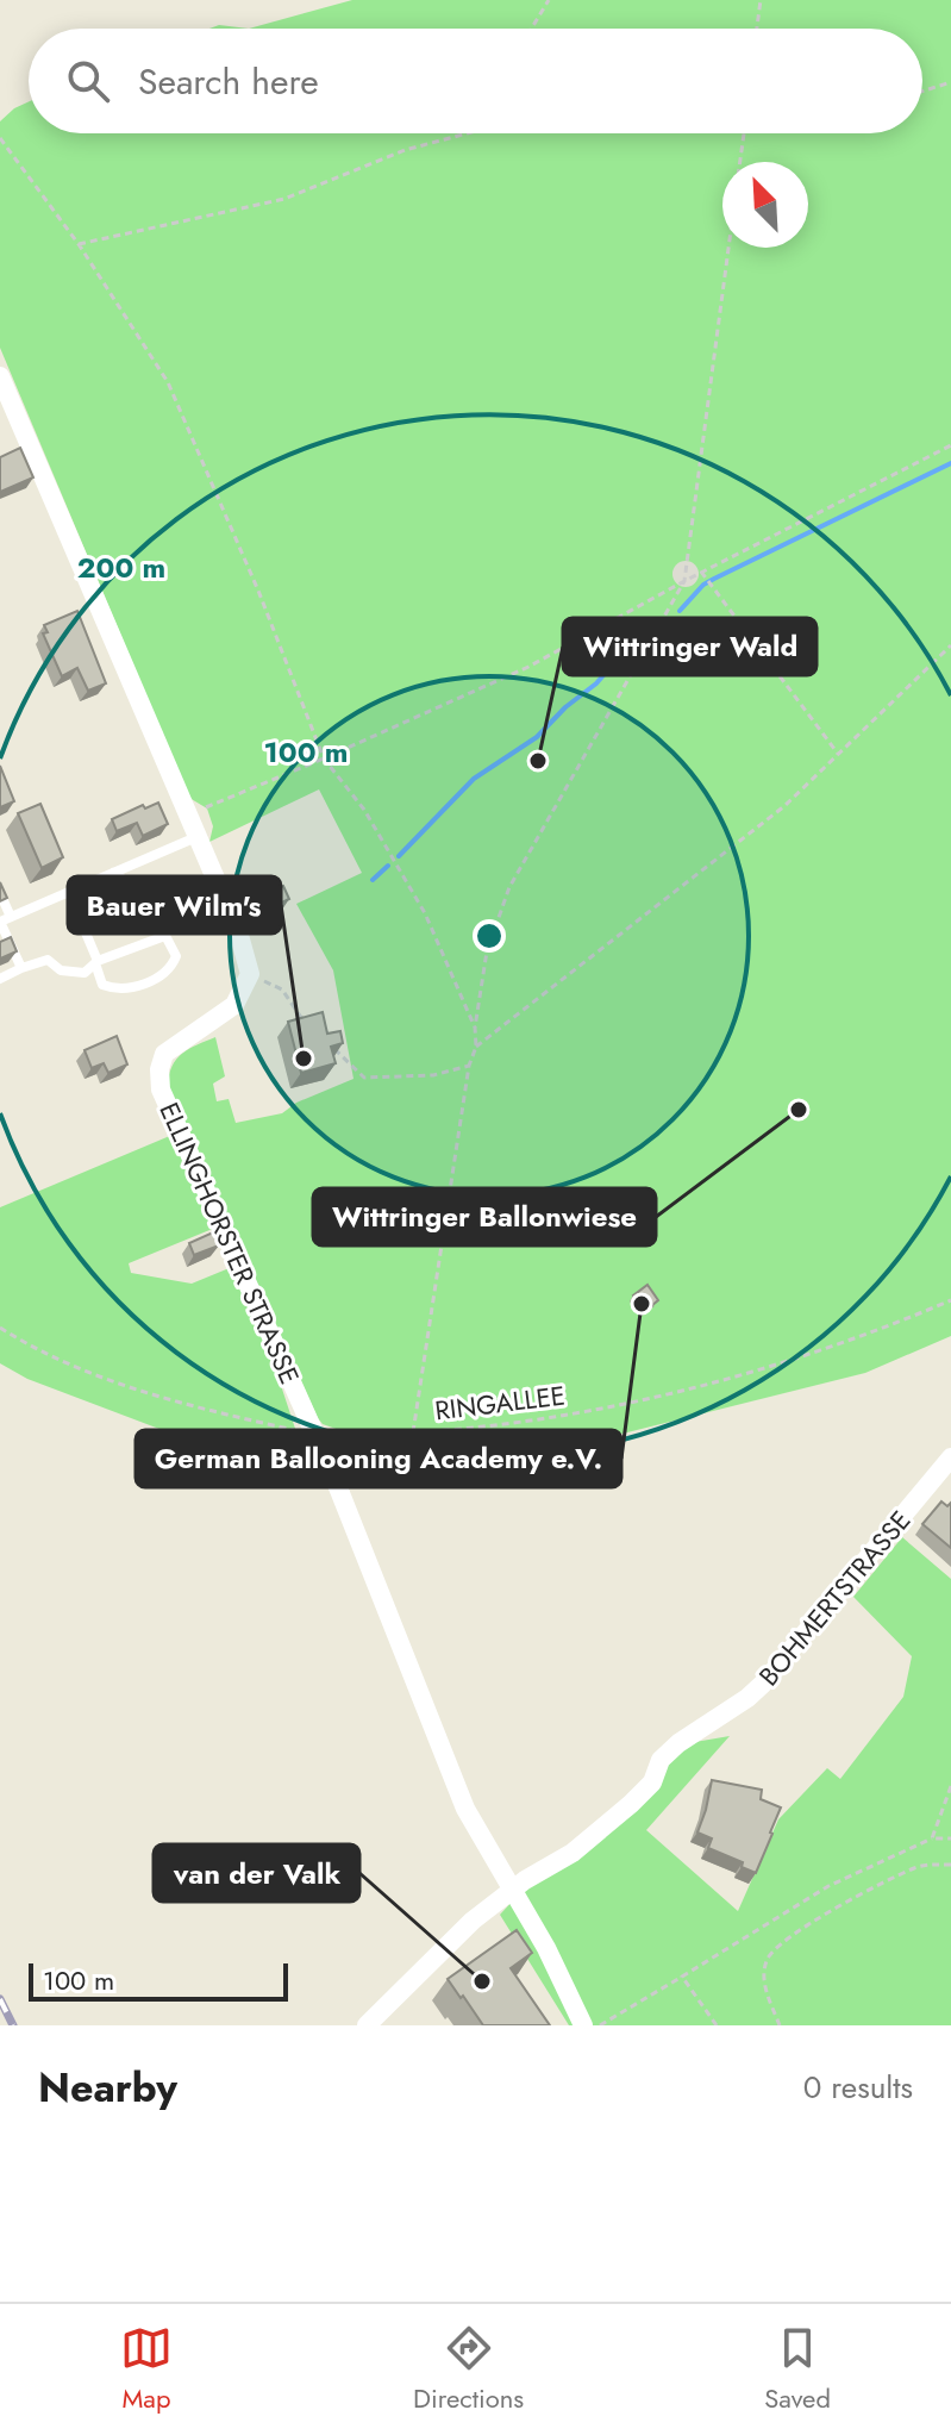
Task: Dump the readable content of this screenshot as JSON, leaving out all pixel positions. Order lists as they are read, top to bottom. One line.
{"streets":{"street":["ELLINGHORSTER STRASSE","BOHMERTSTRASSE"],"path":["RINGALLEE"]},"crossings":[["ELLINGHORSTER STRASSE","RINGALLEE"],["ELLINGHORSTER STRASSE","BOHMERTSTRASSE"]],"places":["Wittringer Wald","Bauer Wilm's","Wittringer Ballonwiese","German Ballooning Academy e.V.","van der Valk"],"scale_bar":"100 m","north":"top left","page":{"search":"Search here","scale":"100 m","heading":["Nearby","0 results"],"nav":["Map","Directions","Saved"]},"rings":["200 m","100 m"]}
